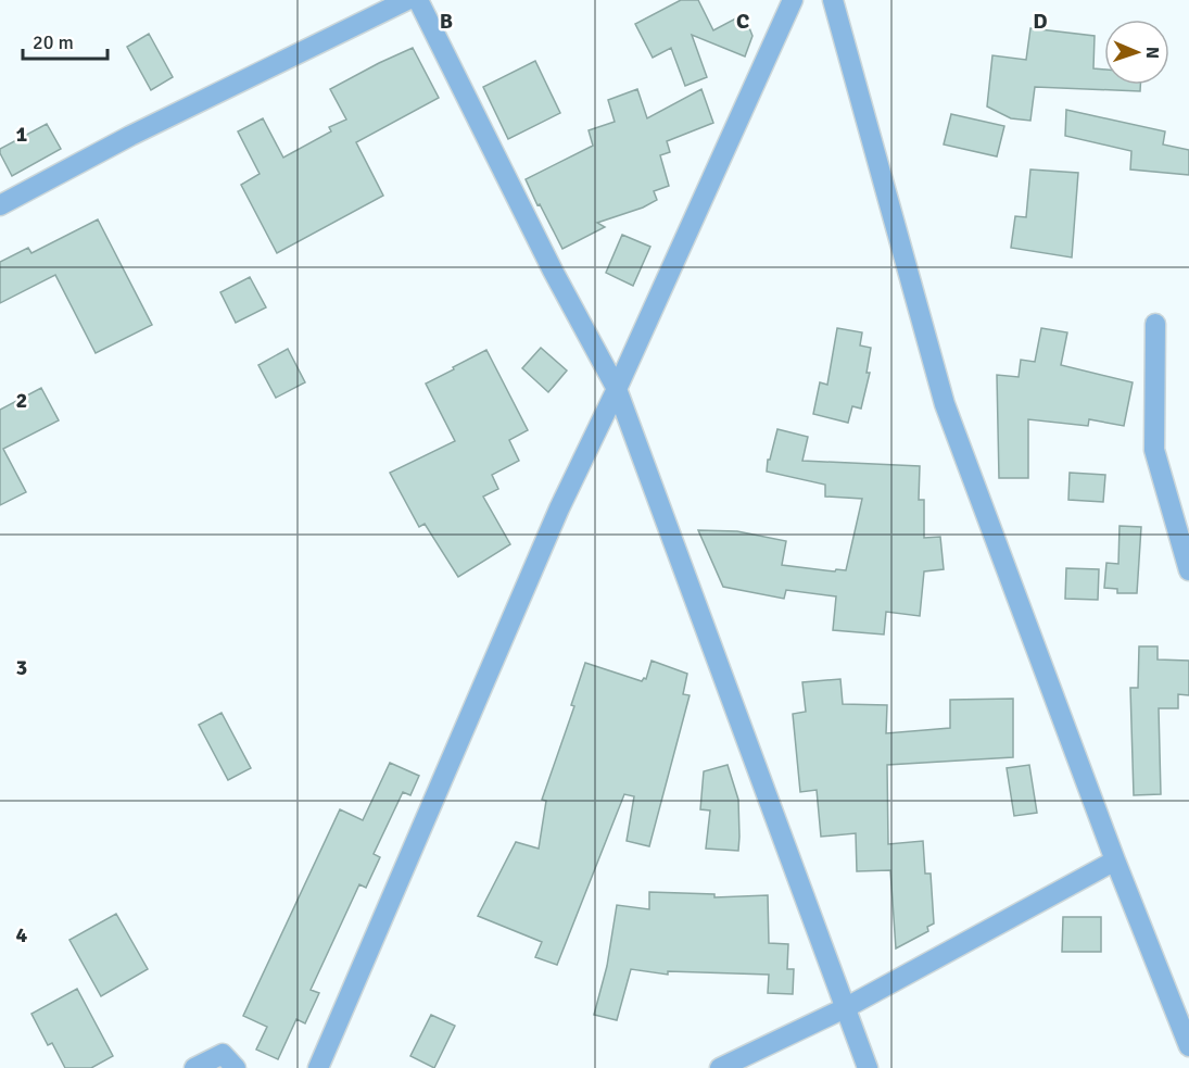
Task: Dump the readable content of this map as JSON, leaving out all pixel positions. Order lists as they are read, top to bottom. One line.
{"scale_bar":"20 m","north":"right","grid":{"columns":["B","C","D"],"rows":["1","2","3","4"]}}
